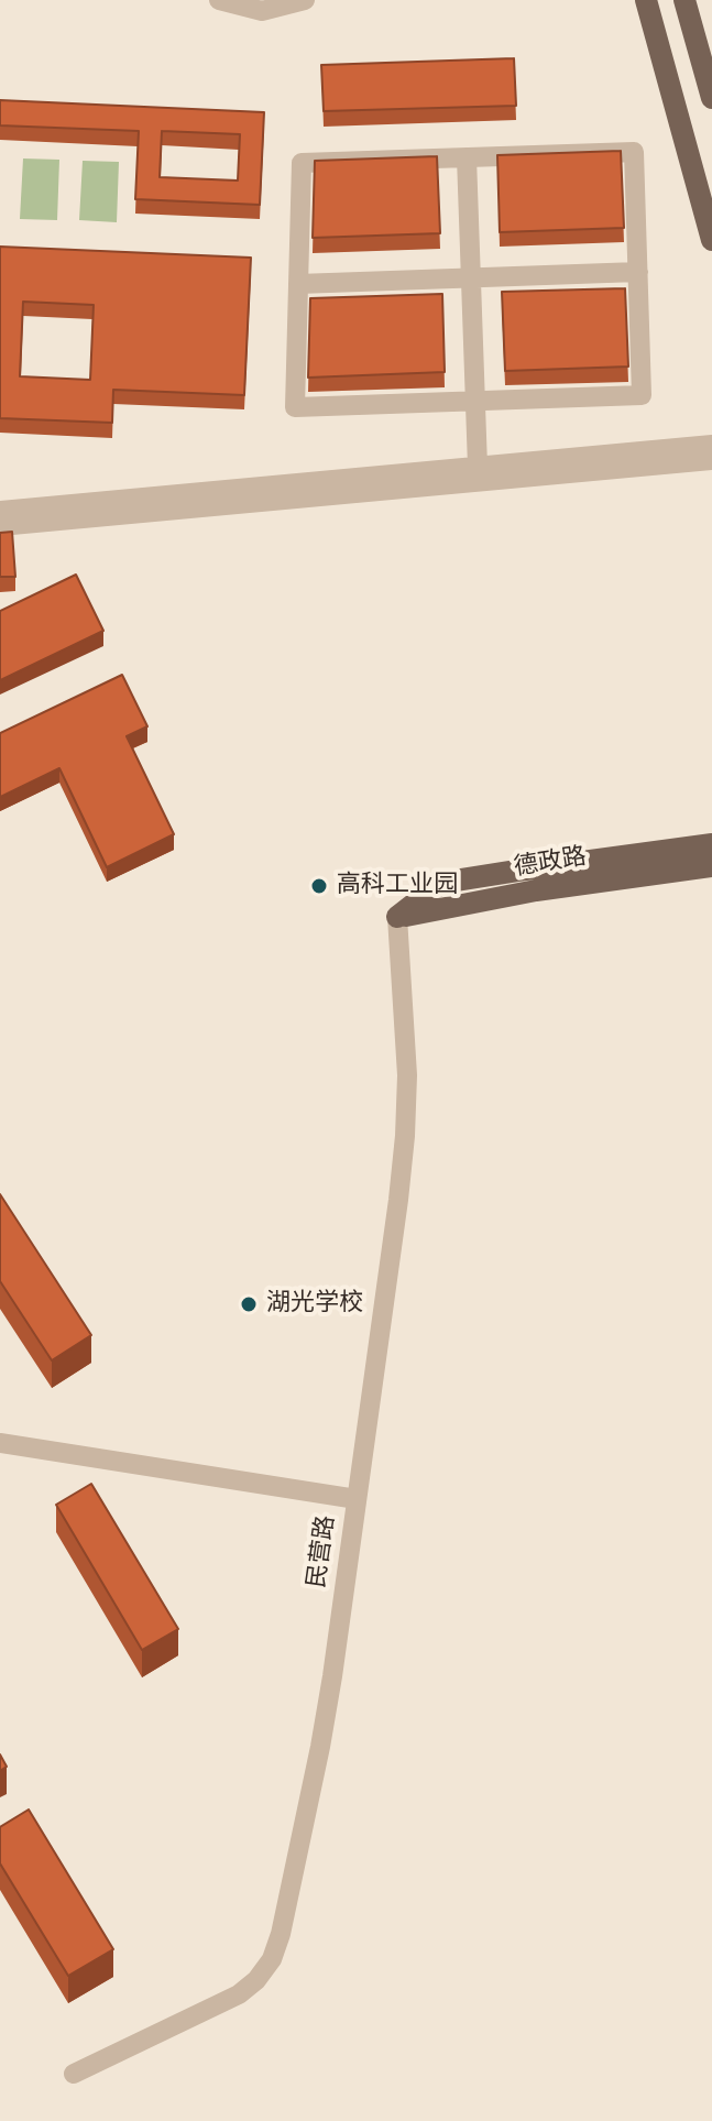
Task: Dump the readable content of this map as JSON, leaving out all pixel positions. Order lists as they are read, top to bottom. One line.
{"streets":{"main road":["德政路"],"street":["民营路"]},"crossings":[["德政路","民营路"]],"places":["高科工业园","湖光学校"]}
